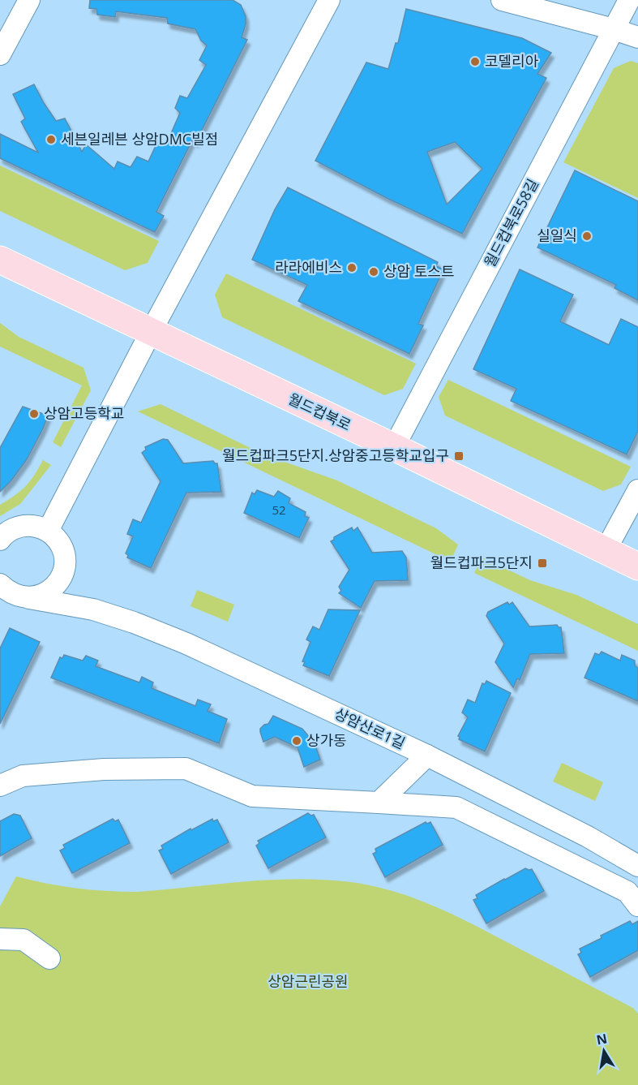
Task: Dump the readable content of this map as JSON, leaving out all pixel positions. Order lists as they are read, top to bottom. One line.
{"streets":{"main road":["월드컵북로"],"street":["월드컵북로58길","상암산로1길"]},"crossings":[["월드컵북로58길","월드컵북로"]],"parks":["상암근린공원"],"places":{"other":["코델리아","세븐일레븐 상암DMC빌점","실일식","라라에비스","상암 토스트","상암고등학교","상가동"],"transit":["월드컵파크5단지.상암중고등학교입구","월드컵파크5단지"]},"house_numbers":["52"],"north":"top"}
